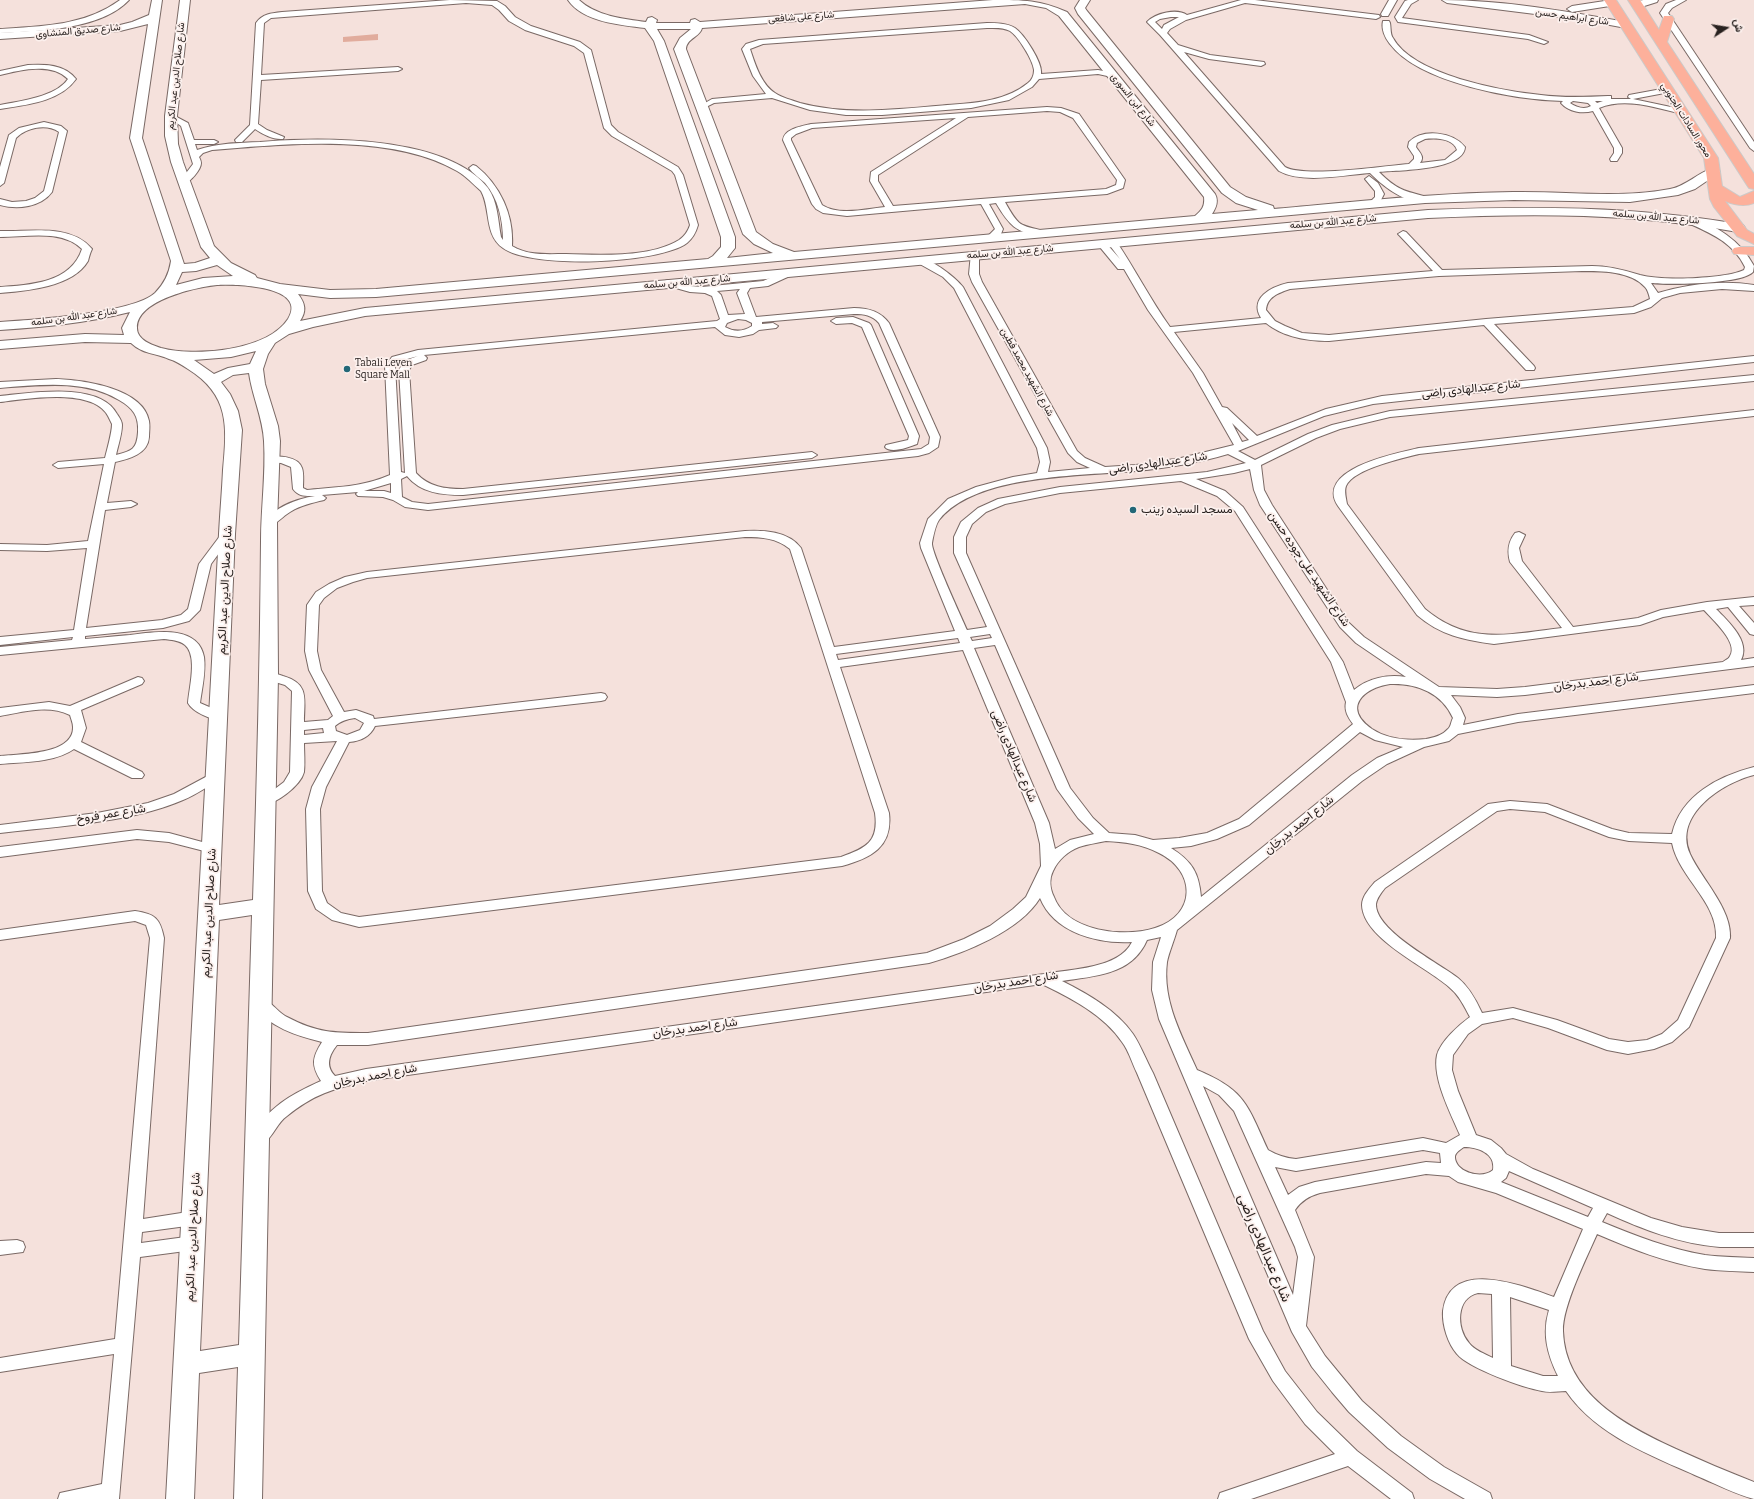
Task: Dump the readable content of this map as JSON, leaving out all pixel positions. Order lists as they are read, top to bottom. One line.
{"streets":{"main road":["شارع على شافعى","شارع ابراهيم حسن","شارع صديق المنشاوى","شارع صلاح الدين عبد الكريم","شارع ابن السورى","محور السادات الجنوبي","شارع عبد الله بن سلمه"],"street":["شارع الشهيد محمد فطين","شارع عبدالهادى راضى","شارع الشهيد على جوده حسن","شارع احمد بدرخان","شارع عمر فروخ"]},"crossings":[["شارع على شافعى","شارع ابن السورى"],["شارع ابراهيم حسن","محور السادات الجنوبي"],["شارع صلاح الدين عبد الكريم","شارع عبد الله بن سلمه"],["شارع صلاح الدين عبد الكريم","شارع عمر فروخ"],["شارع ابن السورى","شارع عبد الله بن سلمه"],["محور السادات الجنوبي","شارع عبد الله بن سلمه"],["شارع عبد الله بن سلمه","شارع الشهيد محمد فطين"],["شارع الشهيد محمد فطين","شارع عبدالهادى راضى"],["شارع عبدالهادى راضى","شارع الشهيد على جوده حسن"],["شارع عبدالهادى راضى","شارع احمد بدرخان"],["شارع الشهيد على جوده حسن","شارع احمد بدرخان"]],"places":["Tabali Leven Square Mall","مسجد السيده زينب"],"north":"right"}
